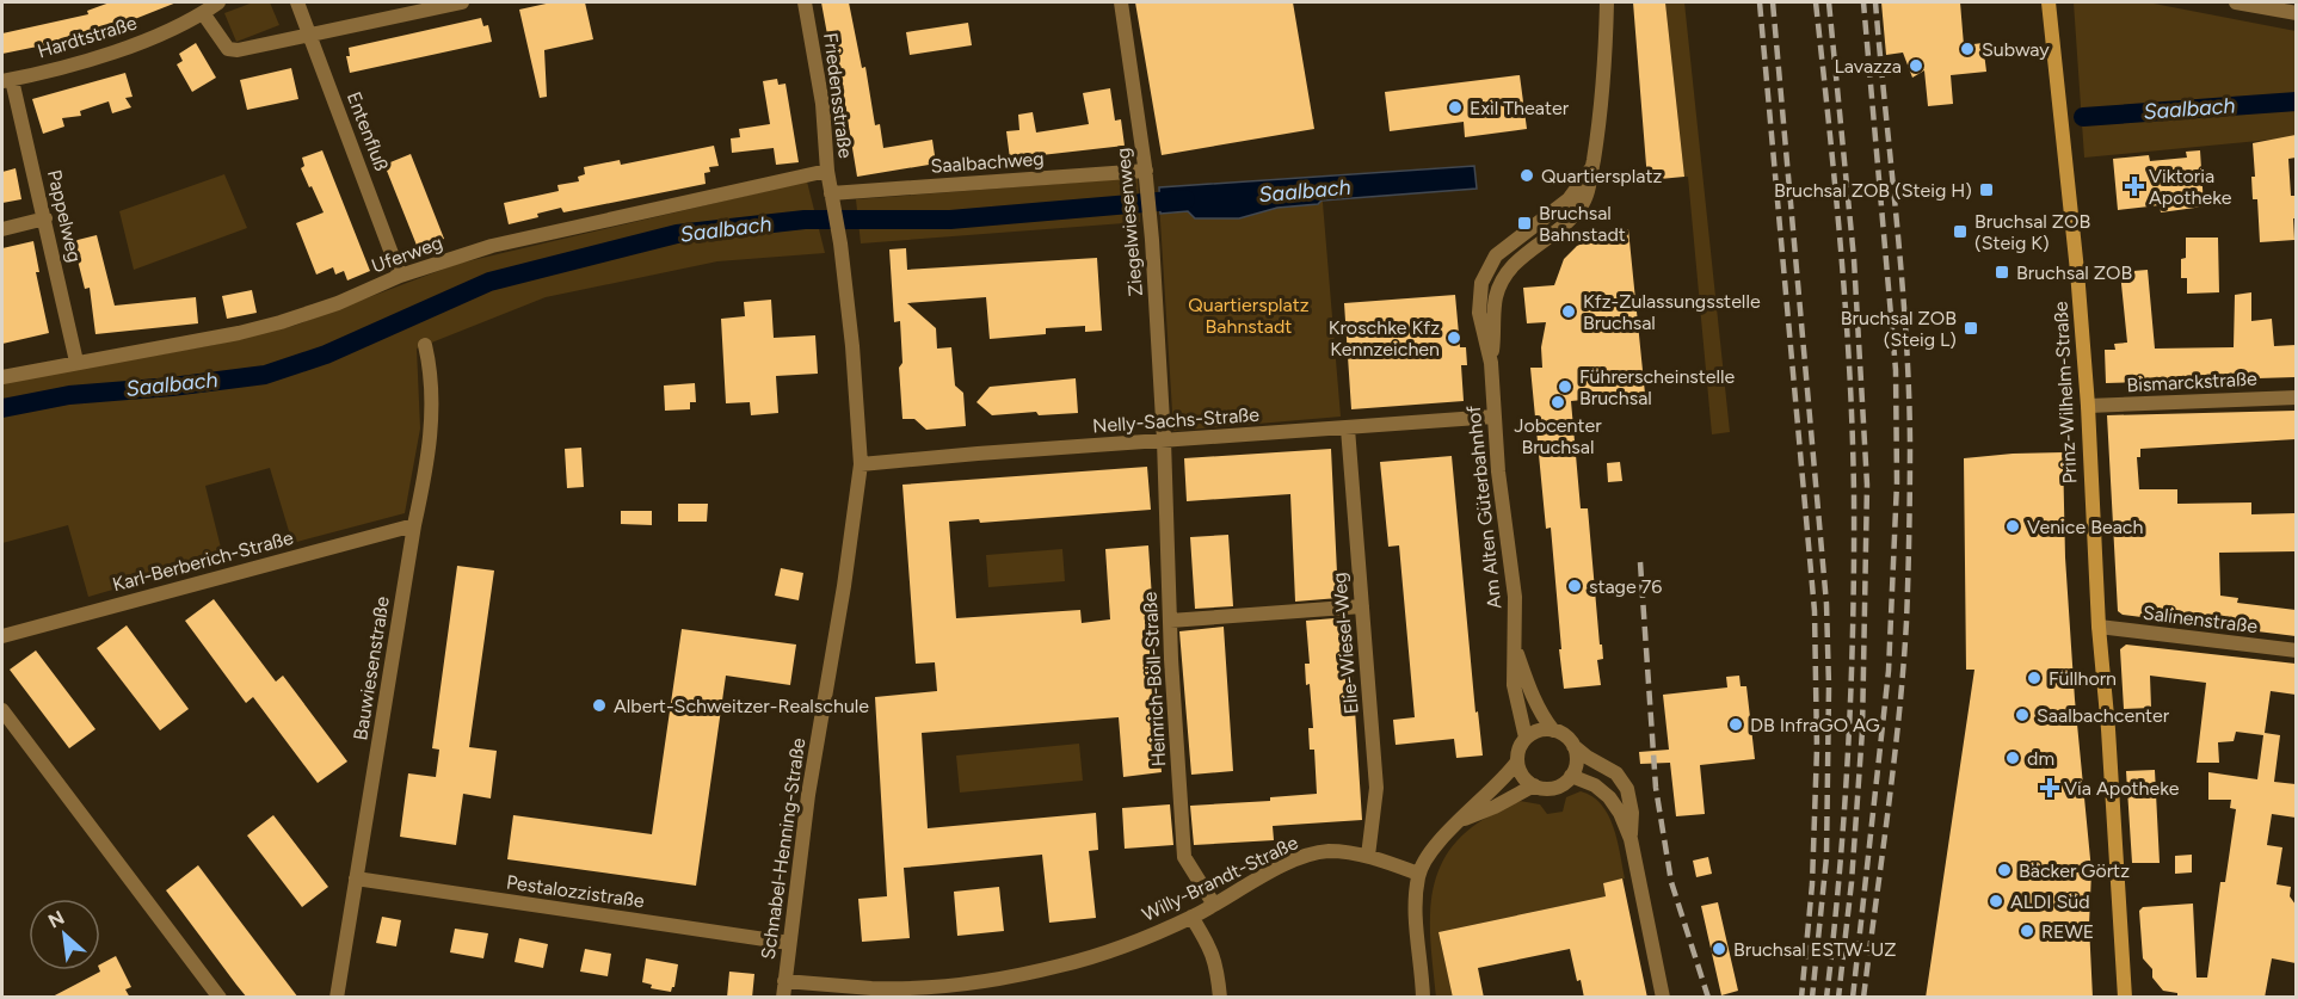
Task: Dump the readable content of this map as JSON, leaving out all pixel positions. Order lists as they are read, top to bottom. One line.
{"streets":{"street":["Hardtstraße","Friedensstraße","Entenfluß","Saalbachweg","Pappelweg","Ziegelwiesenweg","Uferweg","Bismarckstraße","Prinz-Wilhelm-Straße","Nelly-Sachs-Straße","Am Alten Güterbahnhof","Karl-Berberich-Straße","Salinenstraße","Elie-Wiesel-Weg","Bauwiesenstraße","Heinrich-Böll-Straße","Schnabel-Henning-Straße","Willy-Brandt-Straße","Pestalozzistraße"]},"crossings":[["Hardtstraße","Pappelweg"],["Friedensstraße","Saalbachweg"],["Friedensstraße","Uferweg"],["Friedensstraße","Schnabel-Henning-Straße"],["Entenfluß","Uferweg"],["Saalbachweg","Ziegelwiesenweg"],["Saalbachweg","Schnabel-Henning-Straße"],["Pappelweg","Uferweg"],["Ziegelwiesenweg","Nelly-Sachs-Straße"],["Ziegelwiesenweg","Heinrich-Böll-Straße"],["Bismarckstraße","Prinz-Wilhelm-Straße"],["Prinz-Wilhelm-Straße","Salinenstraße"],["Nelly-Sachs-Straße","Am Alten Güterbahnhof"],["Nelly-Sachs-Straße","Elie-Wiesel-Weg"],["Nelly-Sachs-Straße","Heinrich-Böll-Straße"],["Nelly-Sachs-Straße","Schnabel-Henning-Straße"],["Karl-Berberich-Straße","Bauwiesenstraße"],["Elie-Wiesel-Weg","Willy-Brandt-Straße"],["Bauwiesenstraße","Pestalozzistraße"],["Heinrich-Böll-Straße","Willy-Brandt-Straße"],["Schnabel-Henning-Straße","Willy-Brandt-Straße"],["Schnabel-Henning-Straße","Pestalozzistraße"]],"water":["Saalbach"],"parks":["Quartiersplatz Bahnstadt"],"places":{"other":["Subway","Lavazza","Exil Theater","Quartiersplatz","Kfz-Zulassungsstelle Bruchsal","Kroschke Kfz Kennzeichen","Führerscheinstelle Bruchsal","Jobcenter Bruchsal","Venice Beach","stage 76","Füllhorn","Albert-Schweitzer-Realschule","Saalbachcenter","DB InfraGO AG","dm","Bäcker Görtz","ALDI Süd","REWE","Bruchsal ESTW-UZ"],"health":["Viktoria Apotheke","Via Apotheke"],"transit":["Bruchsal ZOB (Steig H)","Bruchsal Bahnstadt","Bruchsal ZOB (Steig K)","Bruchsal ZOB","Bruchsal ZOB (Steig L)"]},"north":"top left"}
